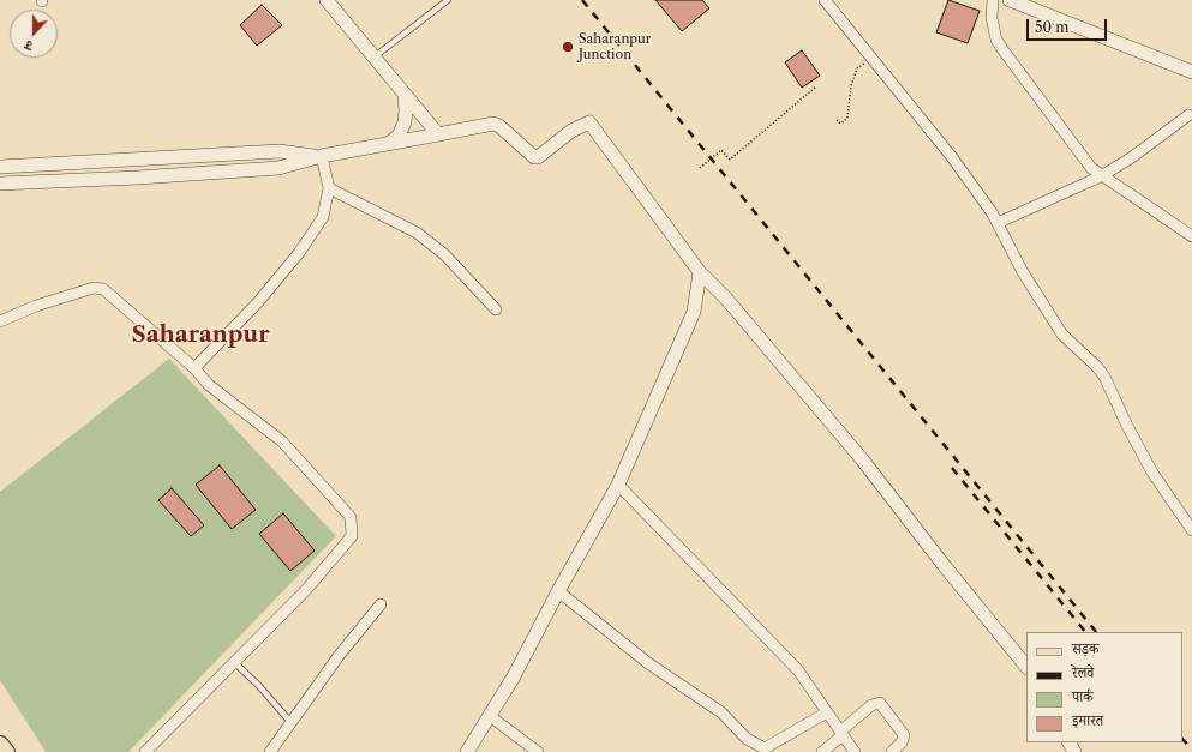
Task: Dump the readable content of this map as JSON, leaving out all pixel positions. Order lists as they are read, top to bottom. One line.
{"districts":["Saharanpur"],"places":["Saharanpur Junction"],"legend":["सड़क","रेलवे","पार्क","इमारत"],"scale_bar":"50 m","north":"bottom"}
